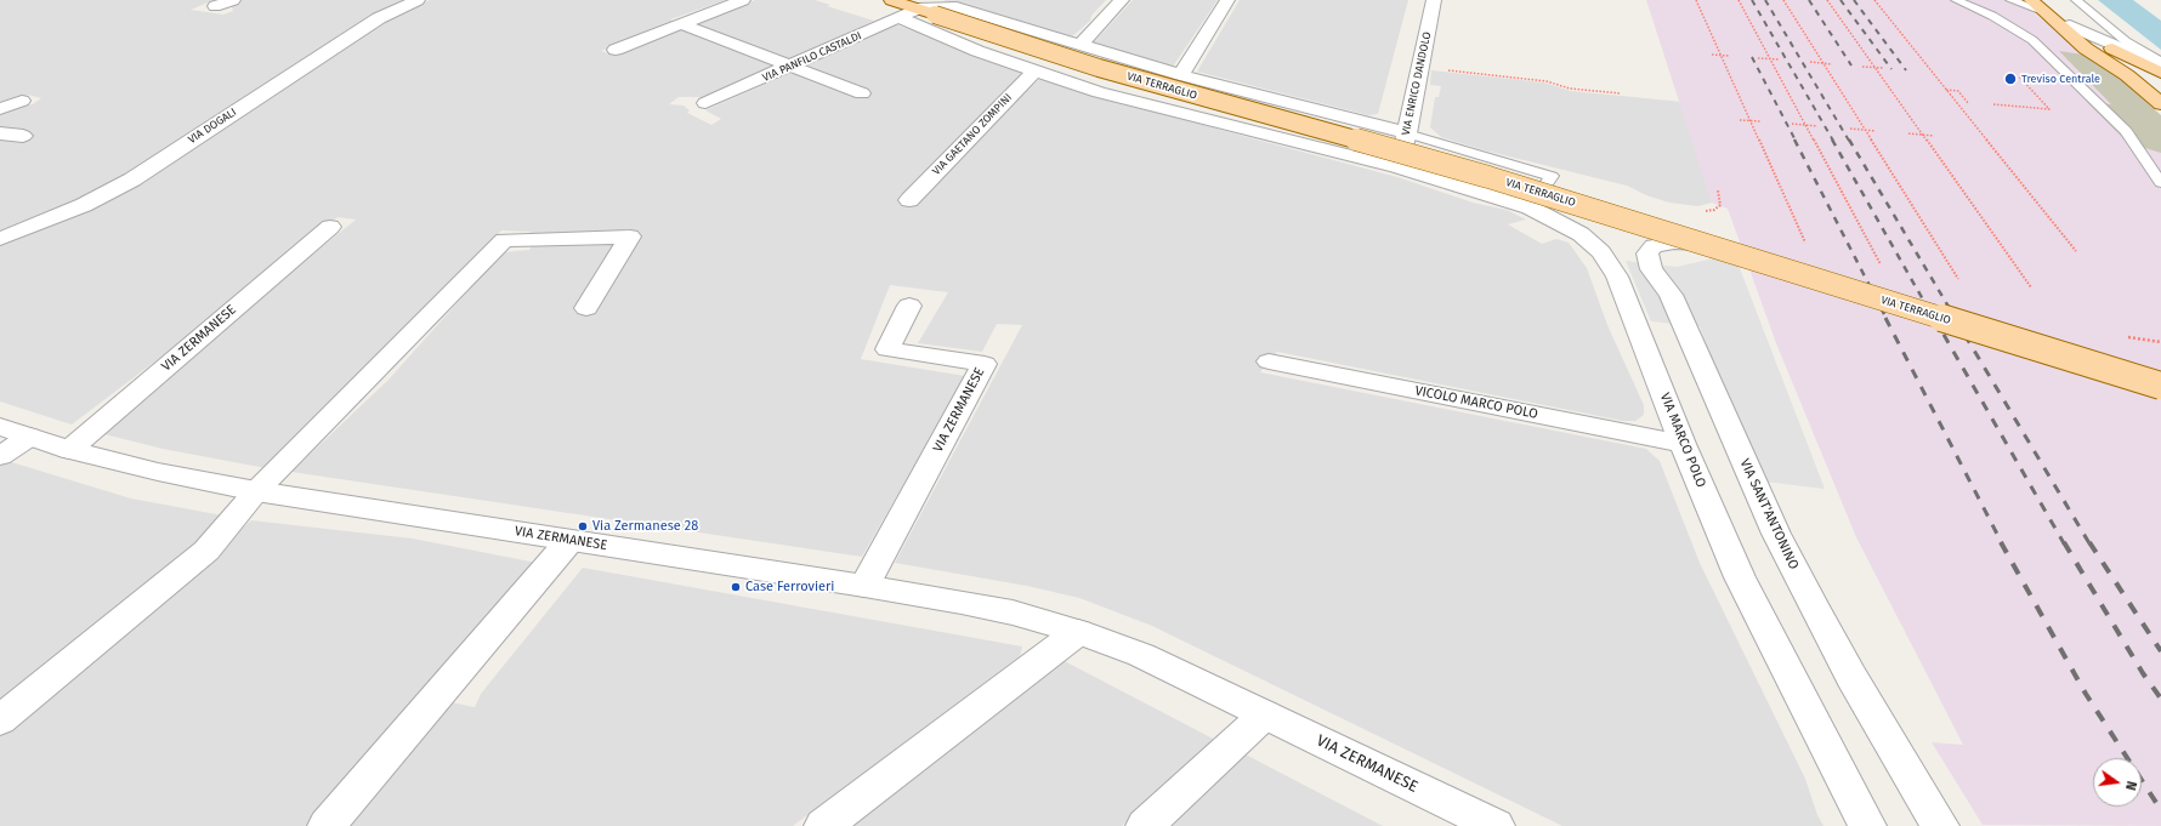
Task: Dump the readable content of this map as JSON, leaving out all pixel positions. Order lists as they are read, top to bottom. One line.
{"streets":{"main road":["VIA TERRAGLIO"],"street":["VIA PANFILO CASTALDI","VIA ENRICO DANDOLO","VIA DOGALI","VIA GAETANO ZOMPINI","VIA ZERMANESE","VICOLO MARCO POLO","VIA MARCO POLO","VIA SANT'ANTONINO"]},"crossings":[["VIA PANFILO CASTALDI","VIA TERRAGLIO"],["VIA ENRICO DANDOLO","VIA TERRAGLIO"],["VIA ENRICO DANDOLO","VIA MARCO POLO"],["VIA TERRAGLIO","VIA GAETANO ZOMPINI"],["VIA TERRAGLIO","VIA MARCO POLO"],["VIA TERRAGLIO","VIA SANT'ANTONINO"],["VICOLO MARCO POLO","VIA MARCO POLO"]],"places":["Treviso Centrale","Via Zermanese 28","Case Ferrovieri"],"north":"right"}
